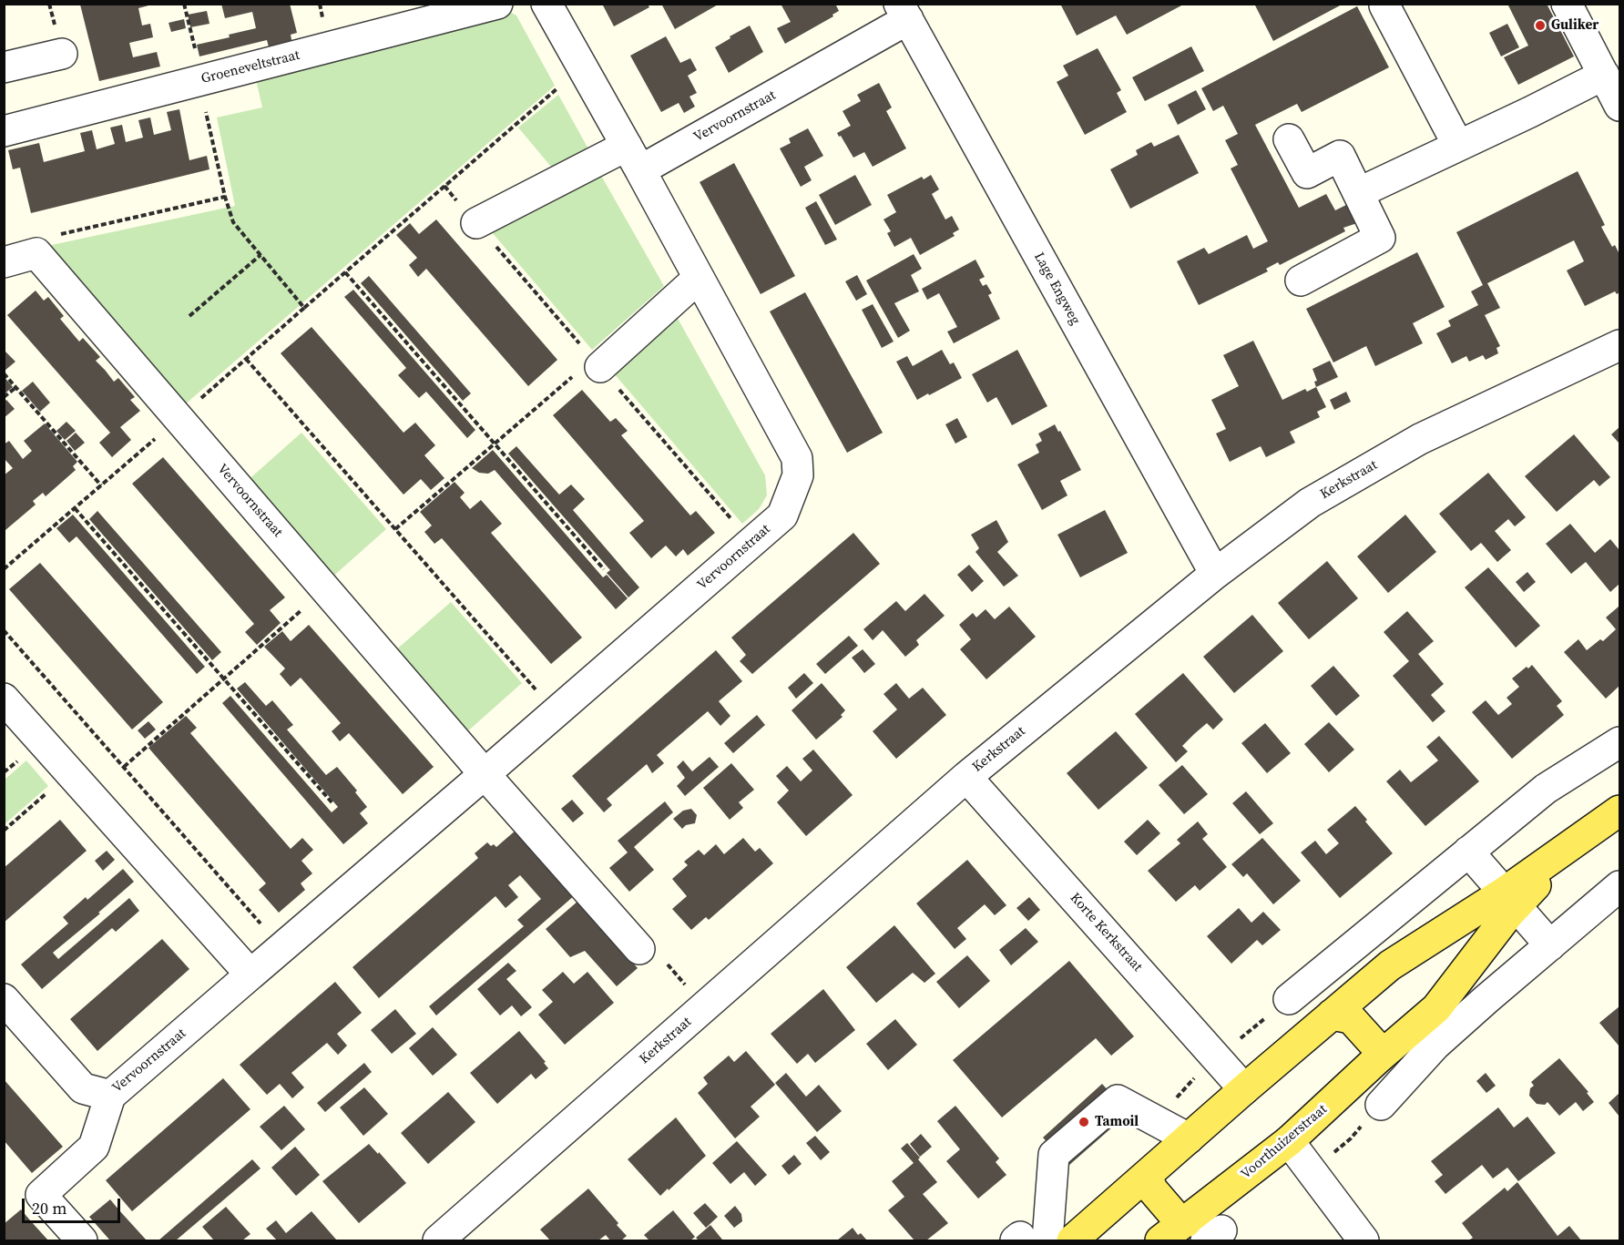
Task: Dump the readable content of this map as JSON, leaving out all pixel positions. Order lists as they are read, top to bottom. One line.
{"streets":{"main road":["Voorthuizerstraat"],"street":["Groeneveltstraat","Vervoornstraat","Lage Engweg","Kerkstraat","Korte Kerkstraat"]},"crossings":[["Vervoornstraat","Lage Engweg"],["Lage Engweg","Kerkstraat"],["Kerkstraat","Korte Kerkstraat"],["Korte Kerkstraat","Voorthuizerstraat"]],"places":["Guliker","Tamoil"],"scale_bar":"20 m"}
